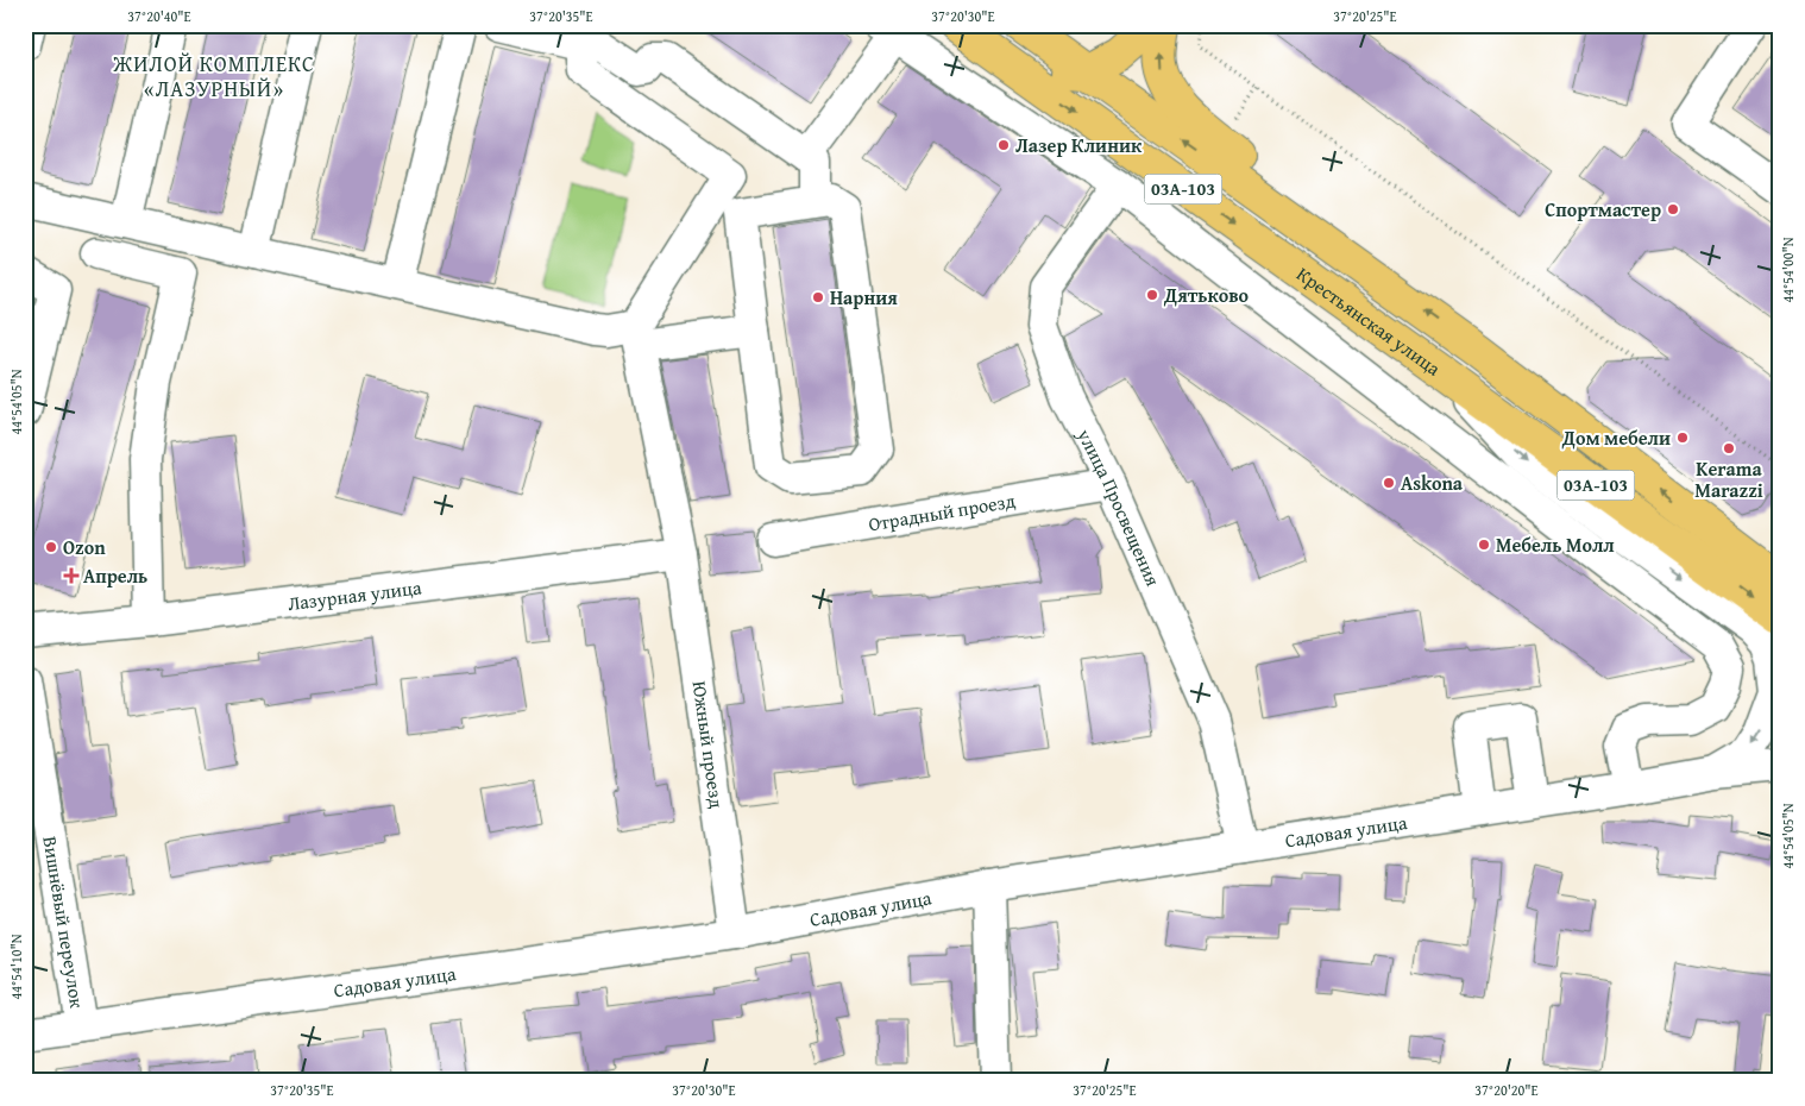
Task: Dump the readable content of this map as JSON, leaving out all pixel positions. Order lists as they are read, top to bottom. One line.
{"streets":{"main road":["03А-103","Крестьянская улица"],"street":["улица Просвещения","Отрадный проезд","Лазурная улица","Южный проезд","Садовая улица","Вишнёвый переулок"]},"crossings":[["Крестьянская улица","Садовая улица"],["улица Просвещения","Отрадный проезд"],["улица Просвещения","Садовая улица"],["Лазурная улица","Южный проезд"],["Южный проезд","Садовая улица"],["Садовая улица","Вишнёвый переулок"]],"districts":["ЖИЛОЙ КОМПЛЕКС «ЛАЗУРНЫЙ»"],"places":{"other":["Лазер Клиник","Спортмастер","Дятьково","Нарния","Дом мебели","Kerama Marazzi","Askona","Мебель Молл","Ozon"],"health":["Апрель"]},"coordinates":["37°20'40\"E","37°20'35\"E","37°20'30\"E","37°20'25\"E","44°54'00\"N","44°54'05\"N","44°54'10\"N","37°20'20\"E"]}
